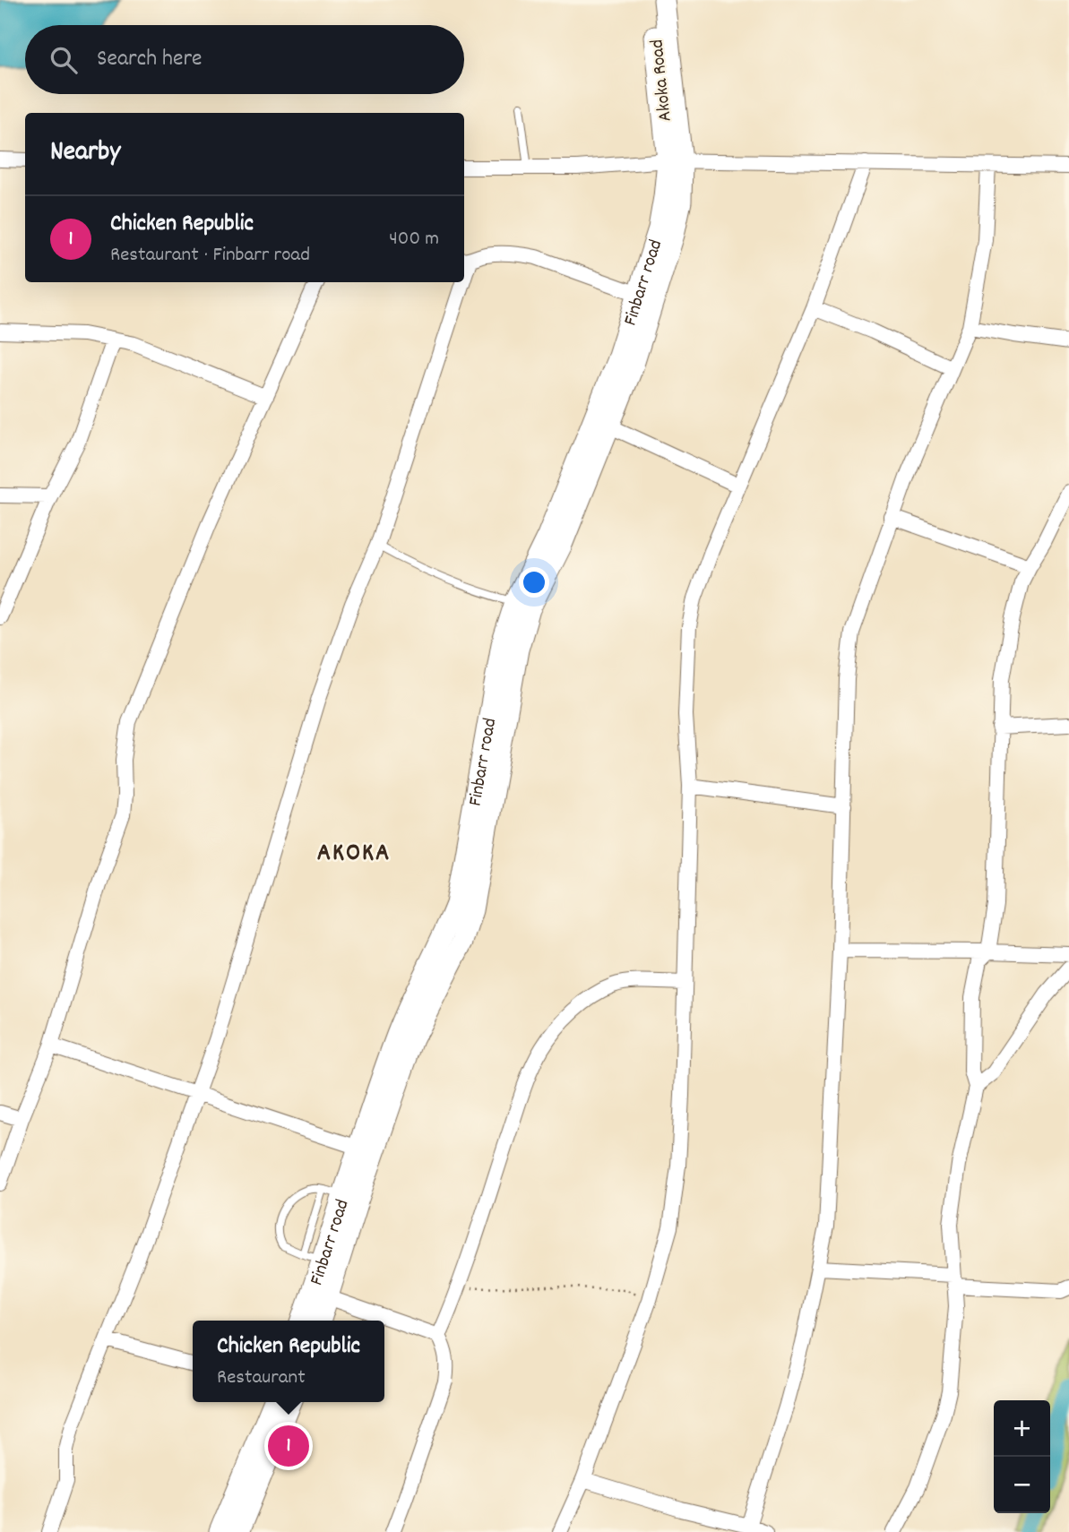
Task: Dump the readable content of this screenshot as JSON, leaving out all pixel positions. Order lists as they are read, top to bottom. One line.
{"streets":{"main road":["Akoka Road","Finbarr road"]},"districts":["AKOKA"],"page":{"search":"Search here","heading":"Nearby","list":[{"mark":"1","name":"Chicken Republic","note":"Restaurant · Finbarr road","value":"400 m"}],"popup":["Chicken Republic","Restaurant"],"map_buttons":["+","−"],"pins":"1"}}
